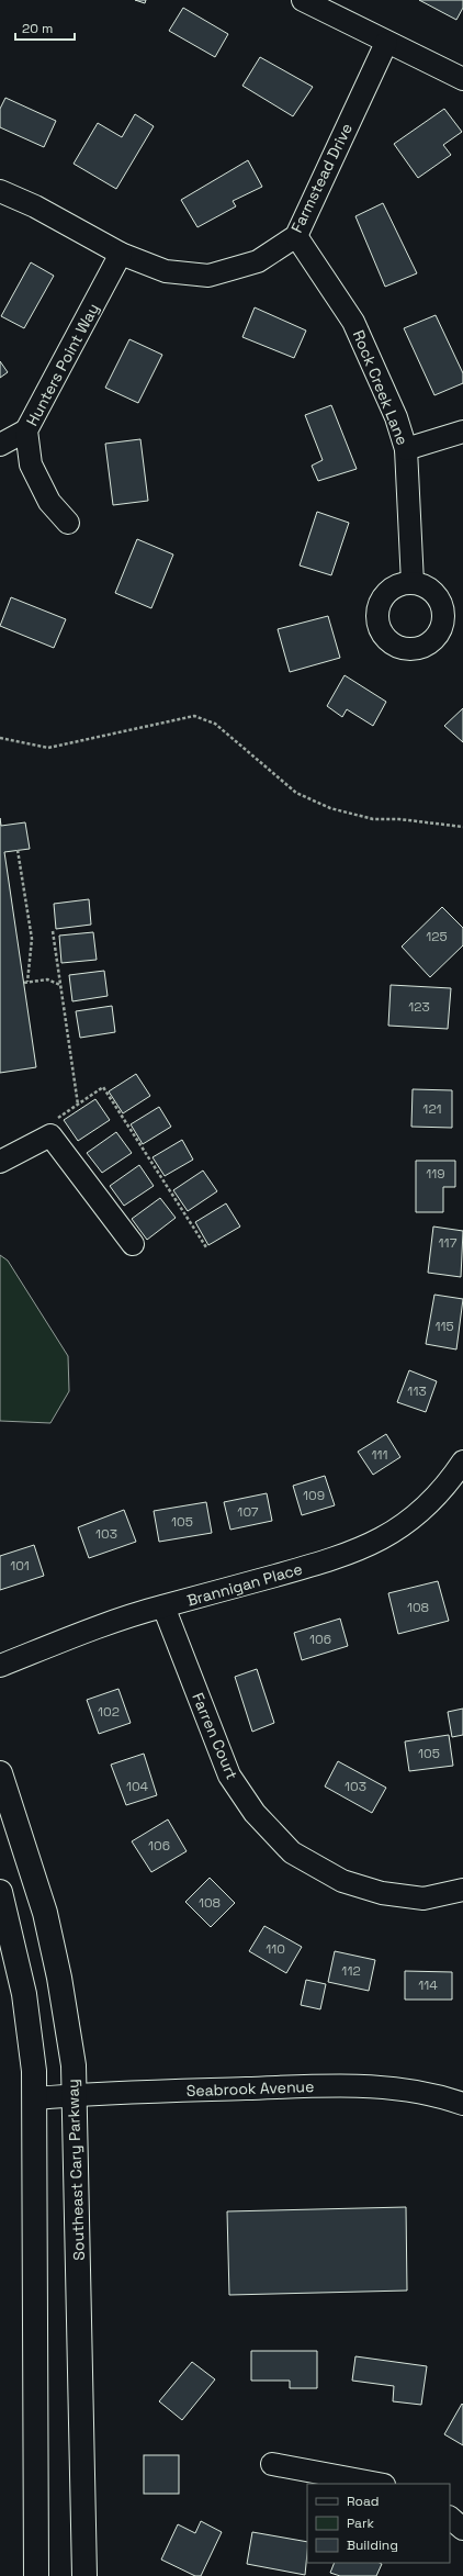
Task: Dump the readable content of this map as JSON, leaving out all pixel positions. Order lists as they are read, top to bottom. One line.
{"streets":{"main road":["Southeast Cary Parkway"],"street":["Farmstead Drive","Hunters Point Way","Rock Creek Lane","Brannigan Place","Farren Court","Seabrook Avenue"]},"crossings":[["Farmstead Drive","Hunters Point Way"],["Farmstead Drive","Rock Creek Lane"],["Brannigan Place","Farren Court"],["Seabrook Avenue","Southeast Cary Parkway"]],"house_numbers":["125","123","121","119","117","115","113","111","109","107","105","103","101","108","106","102","105","104","103","106","108","110","112","114"],"legend":["Road","Park","Building"],"scale_bar":"20 m"}
